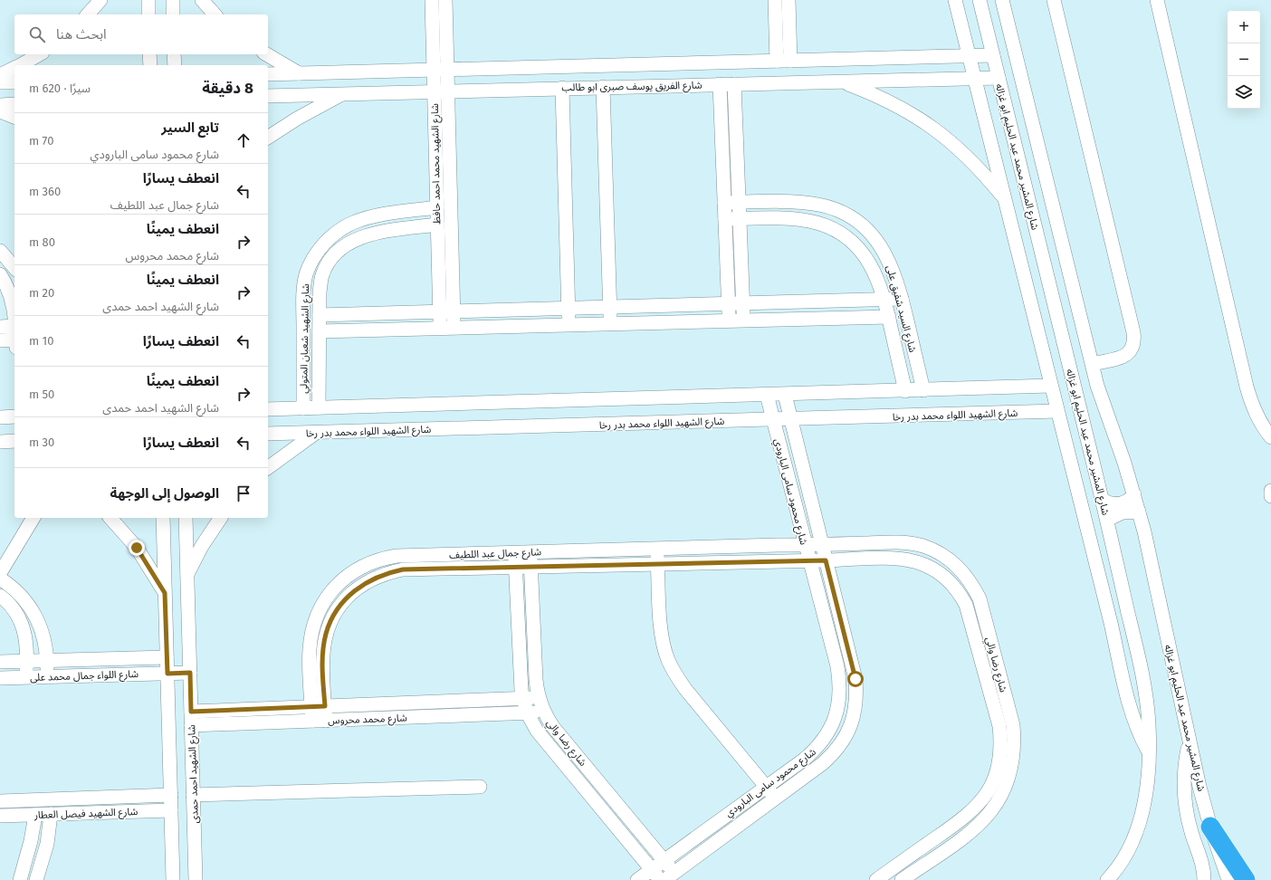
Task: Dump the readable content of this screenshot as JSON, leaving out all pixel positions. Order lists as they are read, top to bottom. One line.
{"streets":{"street":["شارع الفريق يوسف صبرى ابو طالب","شارع المشير محمد عبد الحليم ابو غزاله","شارع الشهيد محمد احمد حافظ","شارع السيد شفيق على","شارع الشهيد شعبان المتولي","شارع الشهيد اللواء محمد بدر رخا","شارع محمود سامى البارودي","شارع جمال عبد اللطيف","شارع رضا والي","شارع اللواء جمال محمد على","شارع محمد محروس","شارع الشهيد احمد حمدى","شارع الشهيد فيصل العطار"]},"crossings":[["شارع الفريق يوسف صبرى ابو طالب","شارع المشير محمد عبد الحليم ابو غزاله"],["شارع الفريق يوسف صبرى ابو طالب","شارع الشهيد محمد احمد حافظ"],["شارع الشهيد محمد احمد حافظ","شارع الشهيد شعبان المتولي"],["شارع الشهيد اللواء محمد بدر رخا","شارع محمود سامى البارودي"],["شارع محمود سامى البارودي","شارع جمال عبد اللطيف"],["شارع محمود سامى البارودي","شارع رضا والي"],["شارع جمال عبد اللطيف","شارع رضا والي"],["شارع جمال عبد اللطيف","شارع محمد محروس"],["شارع رضا والي","شارع محمد محروس"],["شارع اللواء جمال محمد على","شارع الشهيد احمد حمدى"],["شارع محمد محروس","شارع الشهيد احمد حمدى"]],"page":{"map_buttons":["+","−"],"search":"ابحث هنا","heading":["8 دقيقة","سيرًا · 620 m"],"list":[["تابع السير","شارع محمود سامى البارودي","70 m"],["انعطف يسارًا","شارع جمال عبد اللطيف","360 m"],["انعطف يمينًا","شارع محمد محروس","80 m"],["انعطف يمينًا","شارع الشهيد احمد حمدى","20 m"],["انعطف يسارًا","10 m"],["انعطف يمينًا","شارع الشهيد احمد حمدى","50 m"],["انعطف يسارًا","30 m"],"الوصول إلى الوجهة"]}}
